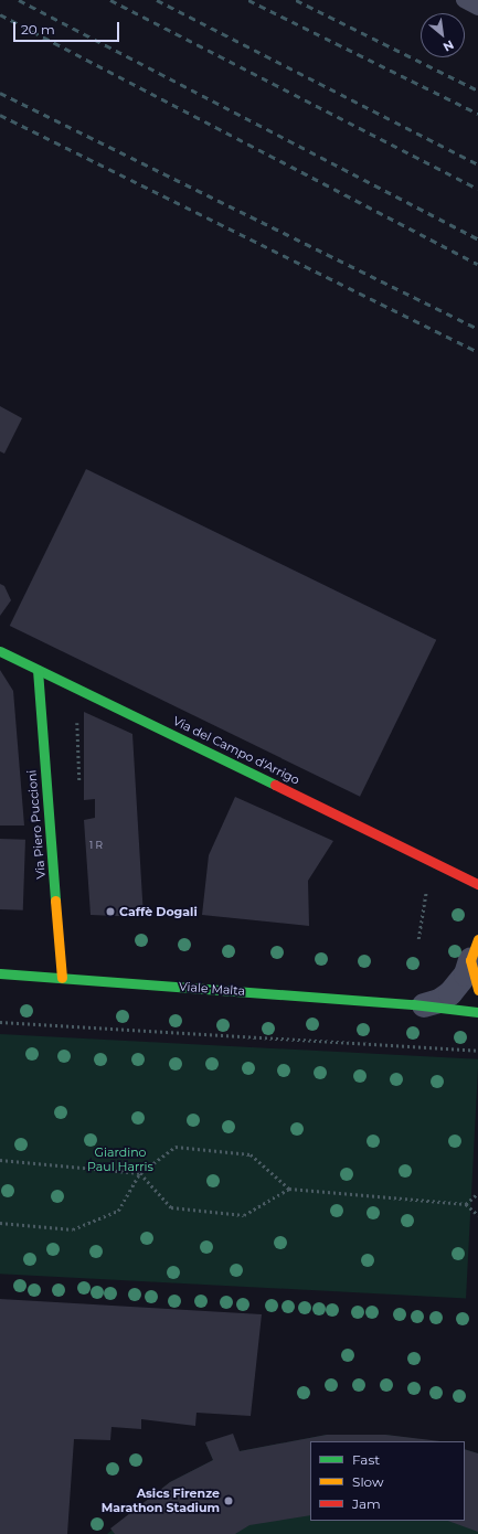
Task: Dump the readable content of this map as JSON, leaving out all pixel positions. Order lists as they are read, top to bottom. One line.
{"streets":{"street":["Via del Campo d'Arrigo","Via Piero Puccioni","Viale Malta"]},"crossings":[["Via del Campo d'Arrigo","Via Piero Puccioni"],["Via Piero Puccioni","Viale Malta"]],"parks":["Giardino Paul Harris"],"places":["Caffè Dogali","Asics Firenze Marathon Stadium"],"house_numbers":["1 R"],"legend":["Fast","Slow","Jam"],"scale_bar":"20 m","north":"bottom right"}
